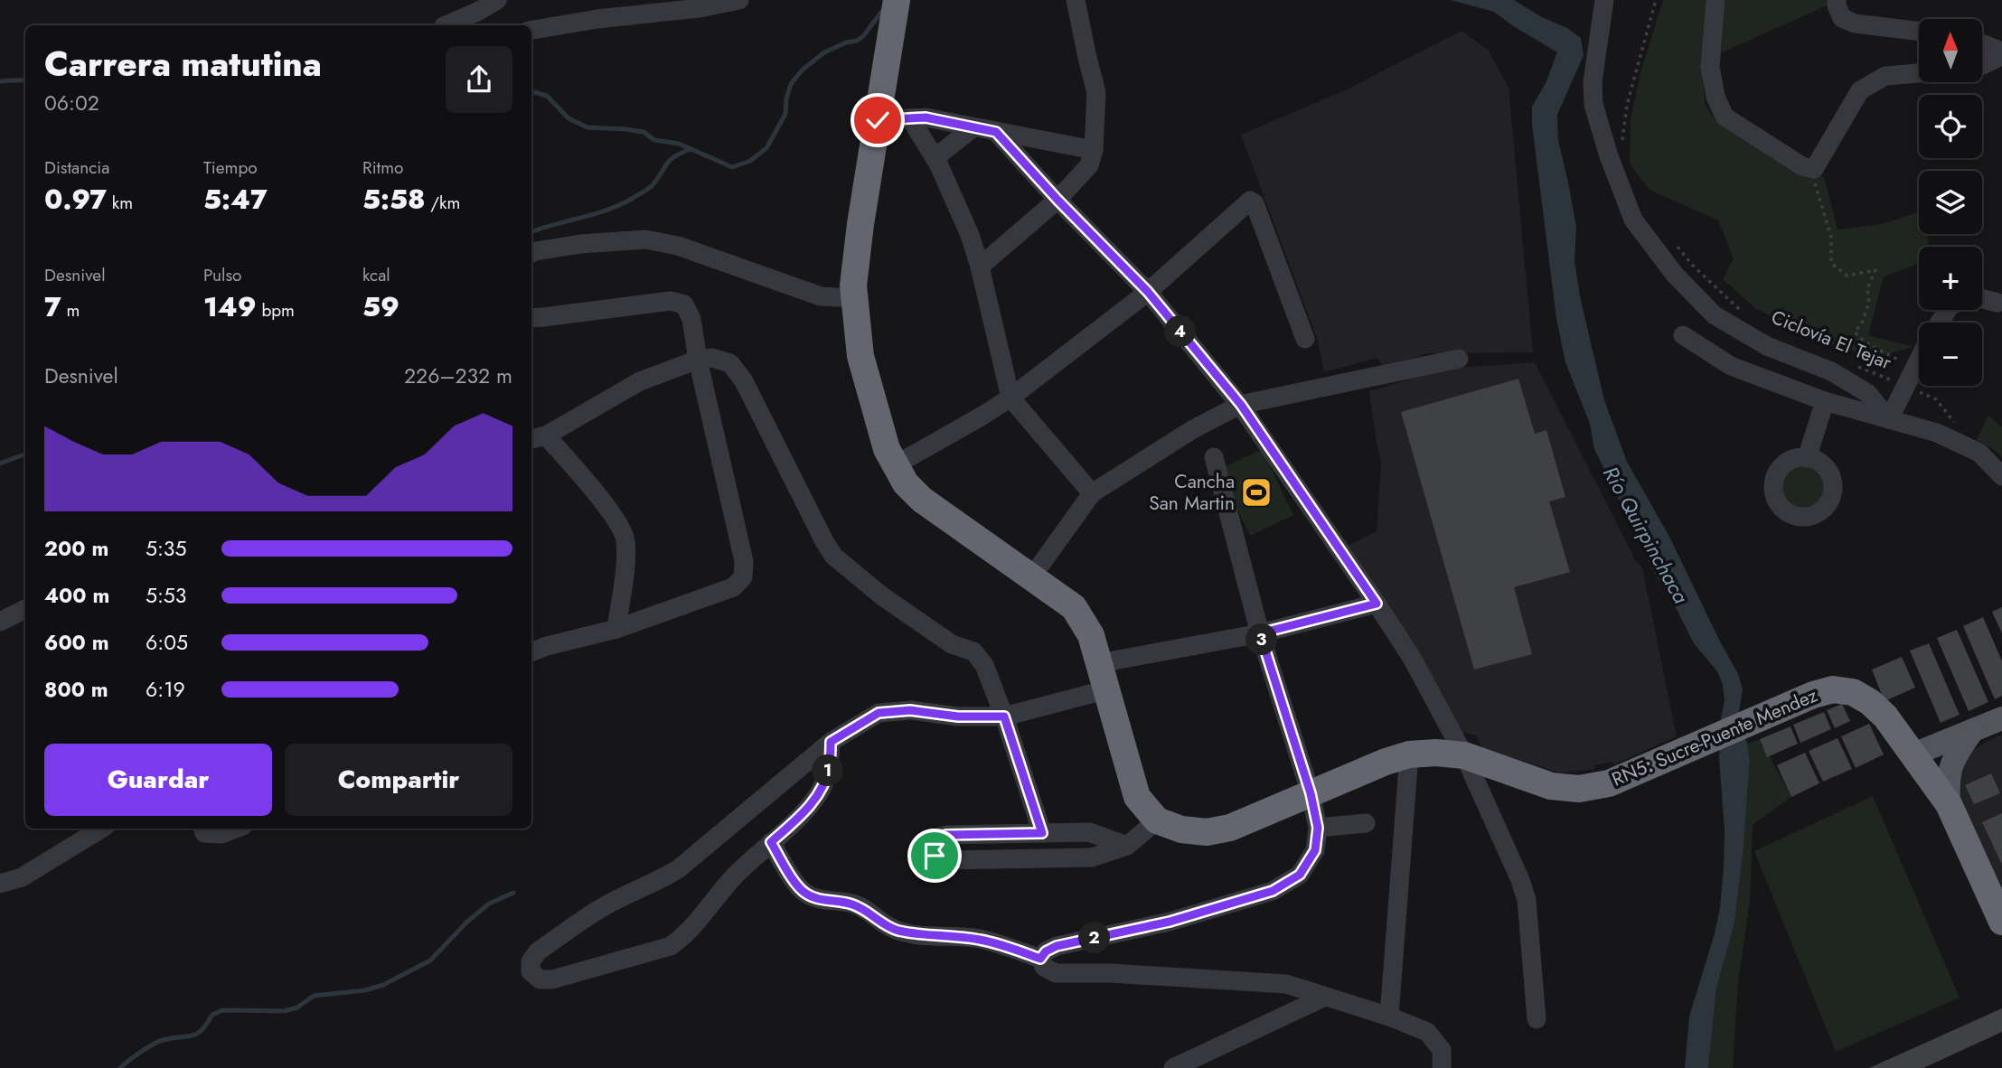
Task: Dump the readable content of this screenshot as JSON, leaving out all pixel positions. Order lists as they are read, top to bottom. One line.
{"streets":{"highway":["RN5: Sucre-Puente Mendez"],"path":["Ciclovía El Tejar"]},"water":["Río Quirpinchaca"],"places":{"sports":["Cancha San Martin"]},"north":"top","page":{"map_buttons":["+","−"],"heading":["Carrera matutina","06:02"],"stats":[["Distancia","0.97 km"],["Tiempo","5:47"],["Ritmo","5:58 /km"],["Desnivel","7 m"],["Pulso","149 bpm"],["kcal","59"]],"pins":["4","3","1","2"],"chart":["Desnivel","226–232 m"],"list":[{"name":"200 m","note":"5:35"},{"name":"400 m","note":"5:53"},{"name":"600 m","note":"6:05"},{"name":"800 m","note":"6:19"}],"buttons":["Guardar","Compartir"]}}
